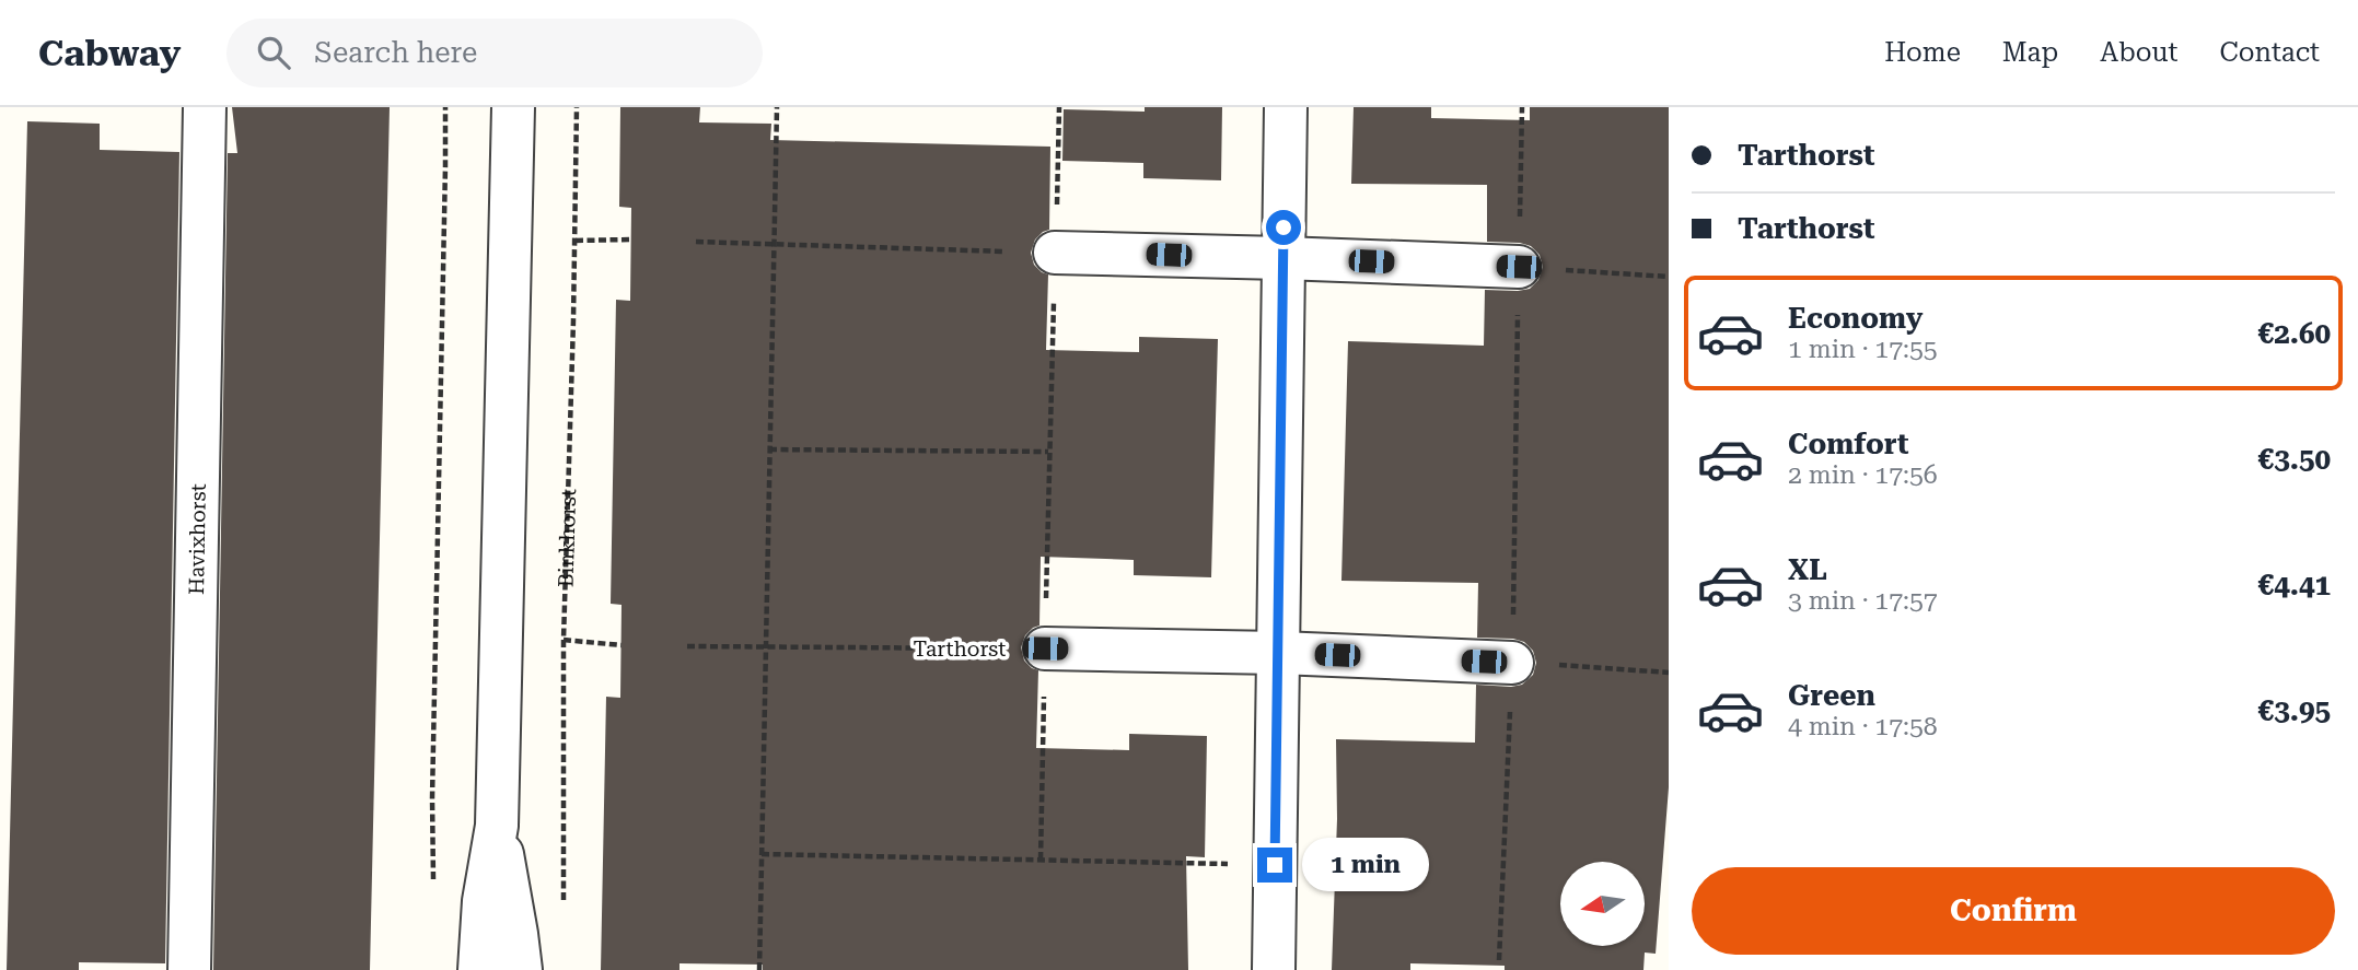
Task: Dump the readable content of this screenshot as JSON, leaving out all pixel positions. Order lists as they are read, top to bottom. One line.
{"streets":{"street":["Havixhorst"],"path":["Binkhorst","Tarthorst"]},"north":"left","page":{"header":"Cabway","search":"Search here","nav":["Home","Map","About","Contact"],"banner":["Tarthorst","Tarthorst"],"list":[{"name":"Economy","note":"1 min · 17:55","value":"€2.60"},{"name":"Comfort","note":"2 min · 17:56","value":"€3.50"},{"name":"XL","note":"3 min · 17:57","value":"€4.41"},{"name":"Green","note":"4 min · 17:58","value":"€3.95"}],"bubble":"1 min","buttons":"Confirm"}}
